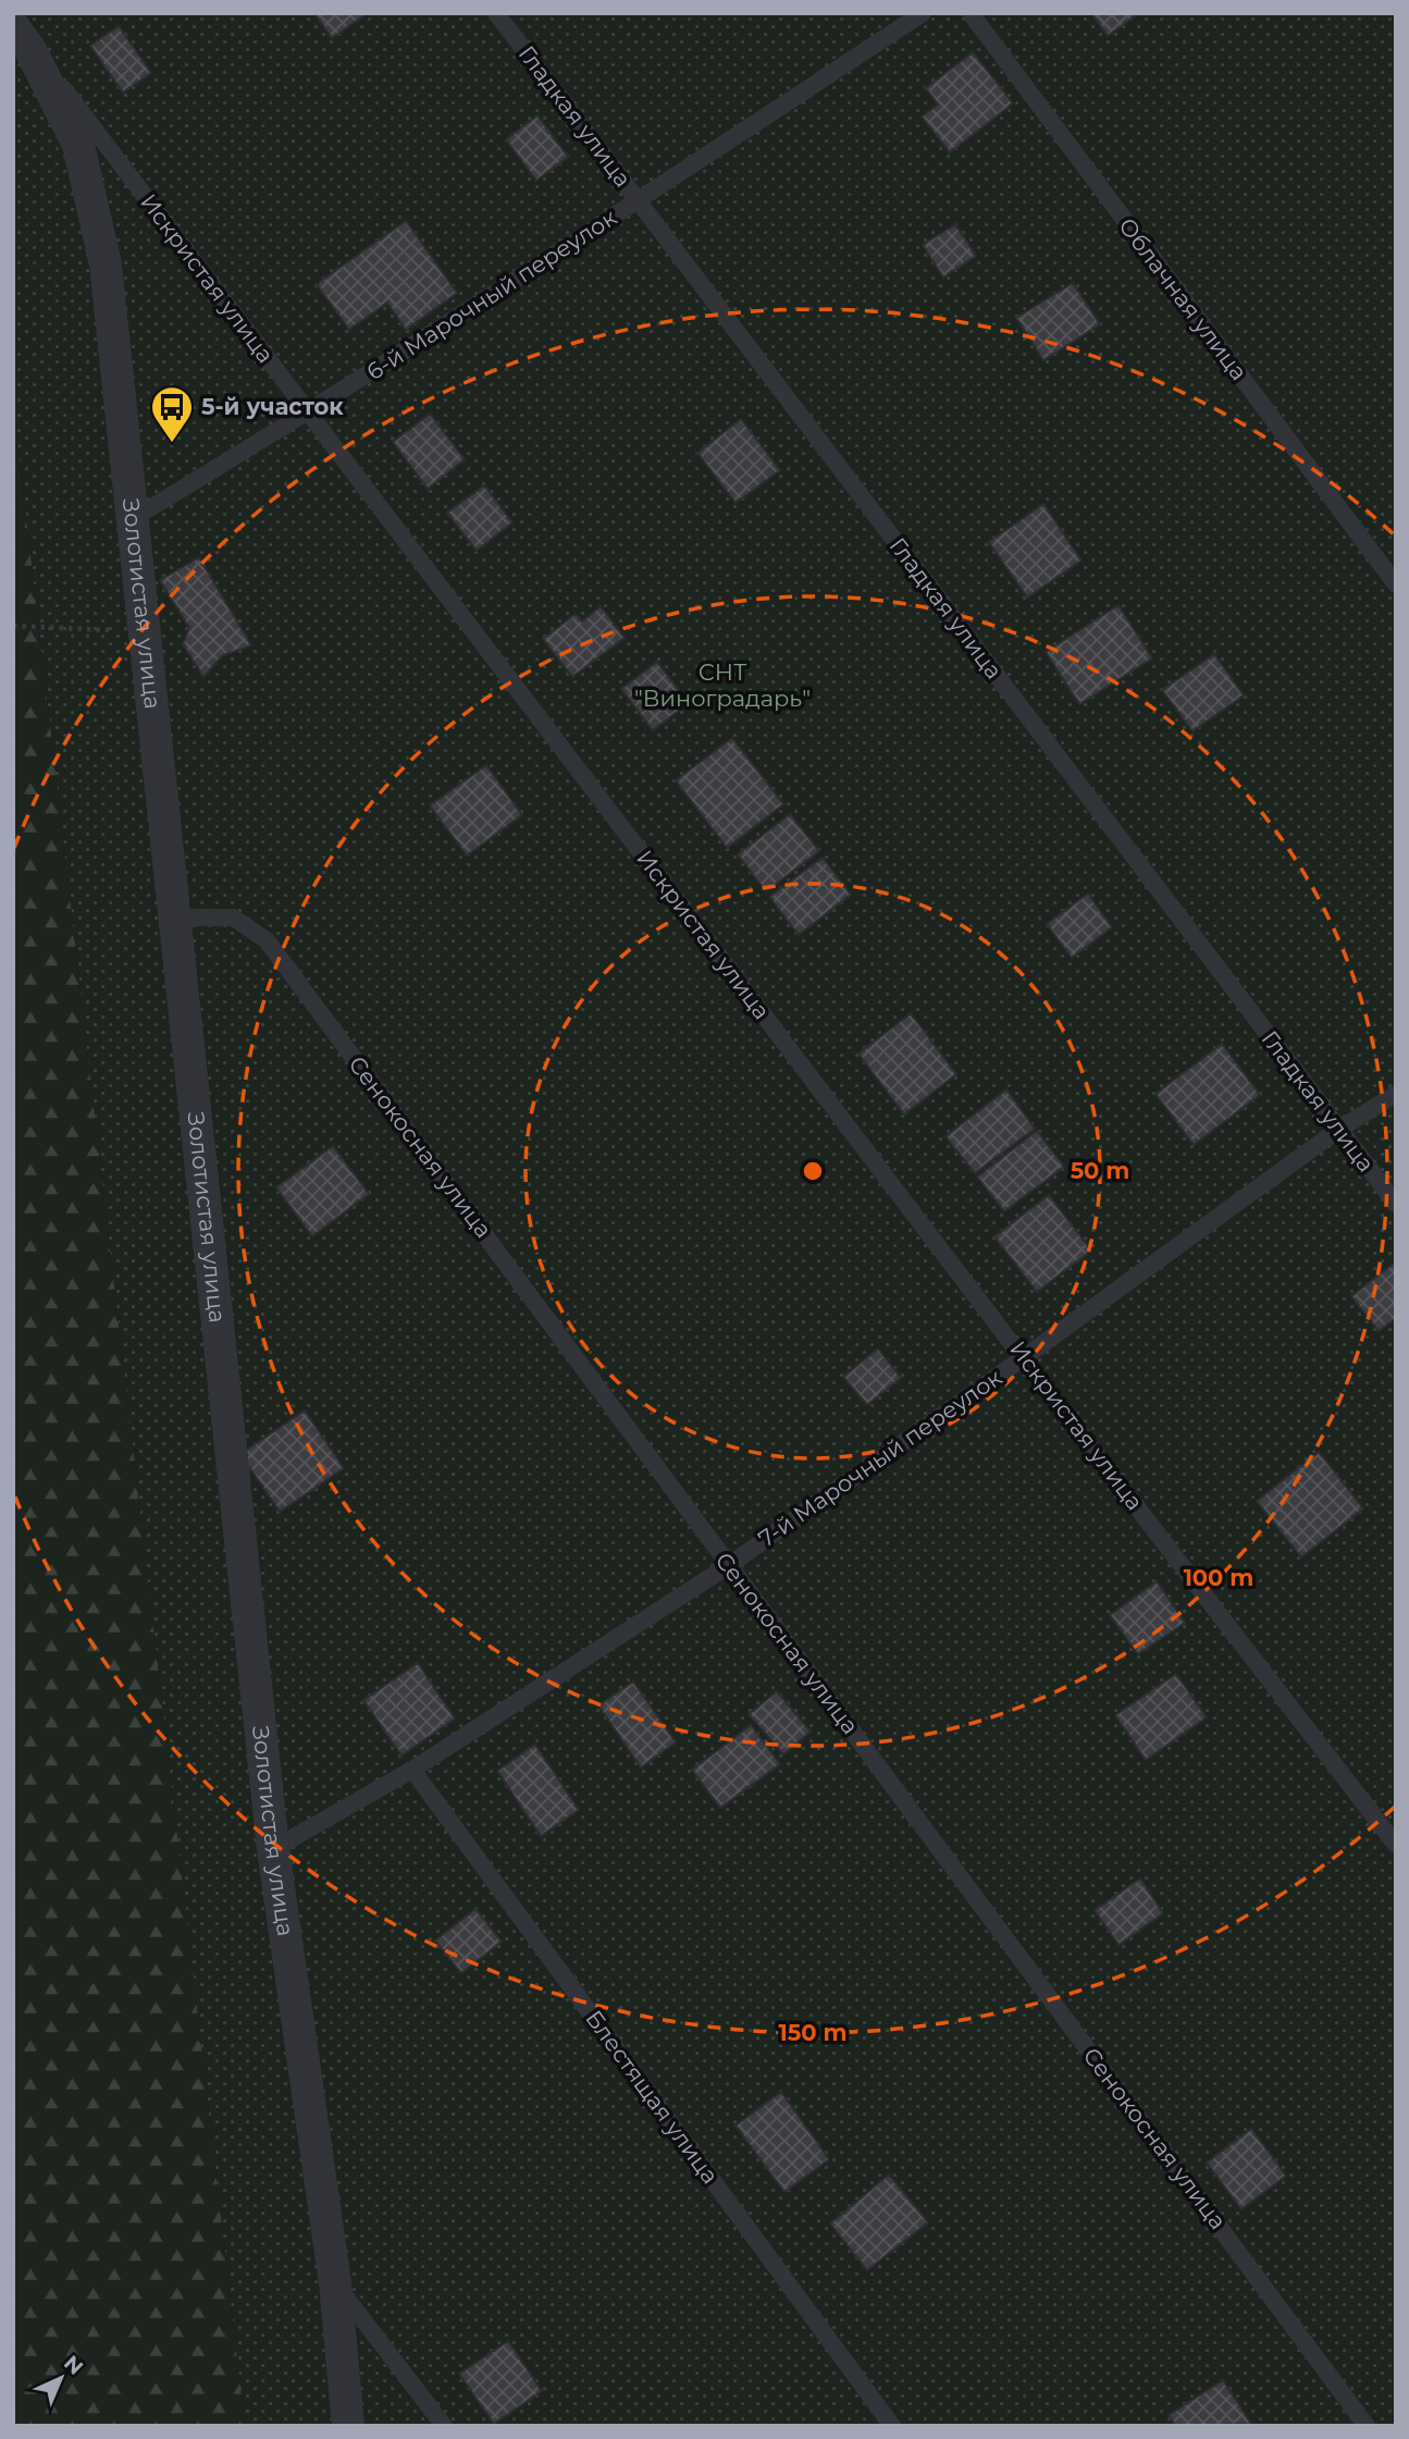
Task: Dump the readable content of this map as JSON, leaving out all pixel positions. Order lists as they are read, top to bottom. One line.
{"streets":{"street":["Золотистая улица"],"lane":["Гладкая улица","Искристая улица","6-й Марочный переулок","Облачная улица","Сенокосная улица","7-й Марочный переулок","Блестящая улица"]},"crossings":[["Гладкая улица","6-й Марочный переулок"],["Гладкая улица","7-й Марочный переулок"],["Искристая улица","6-й Марочный переулок"],["Искристая улица","Золотистая улица"],["Искристая улица","7-й Марочный переулок"],["6-й Марочный переулок","Золотистая улица"],["Золотистая улица","Сенокосная улица"],["Золотистая улица","7-й Марочный переулок"],["Сенокосная улица","7-й Марочный переулок"],["7-й Марочный переулок","Блестящая улица"]],"parks":["СНТ \"Виноградарь\""],"places":{"bus stop":["5-й участок"]},"north":"top right","rings":["50 m","100 m","150 m"]}
